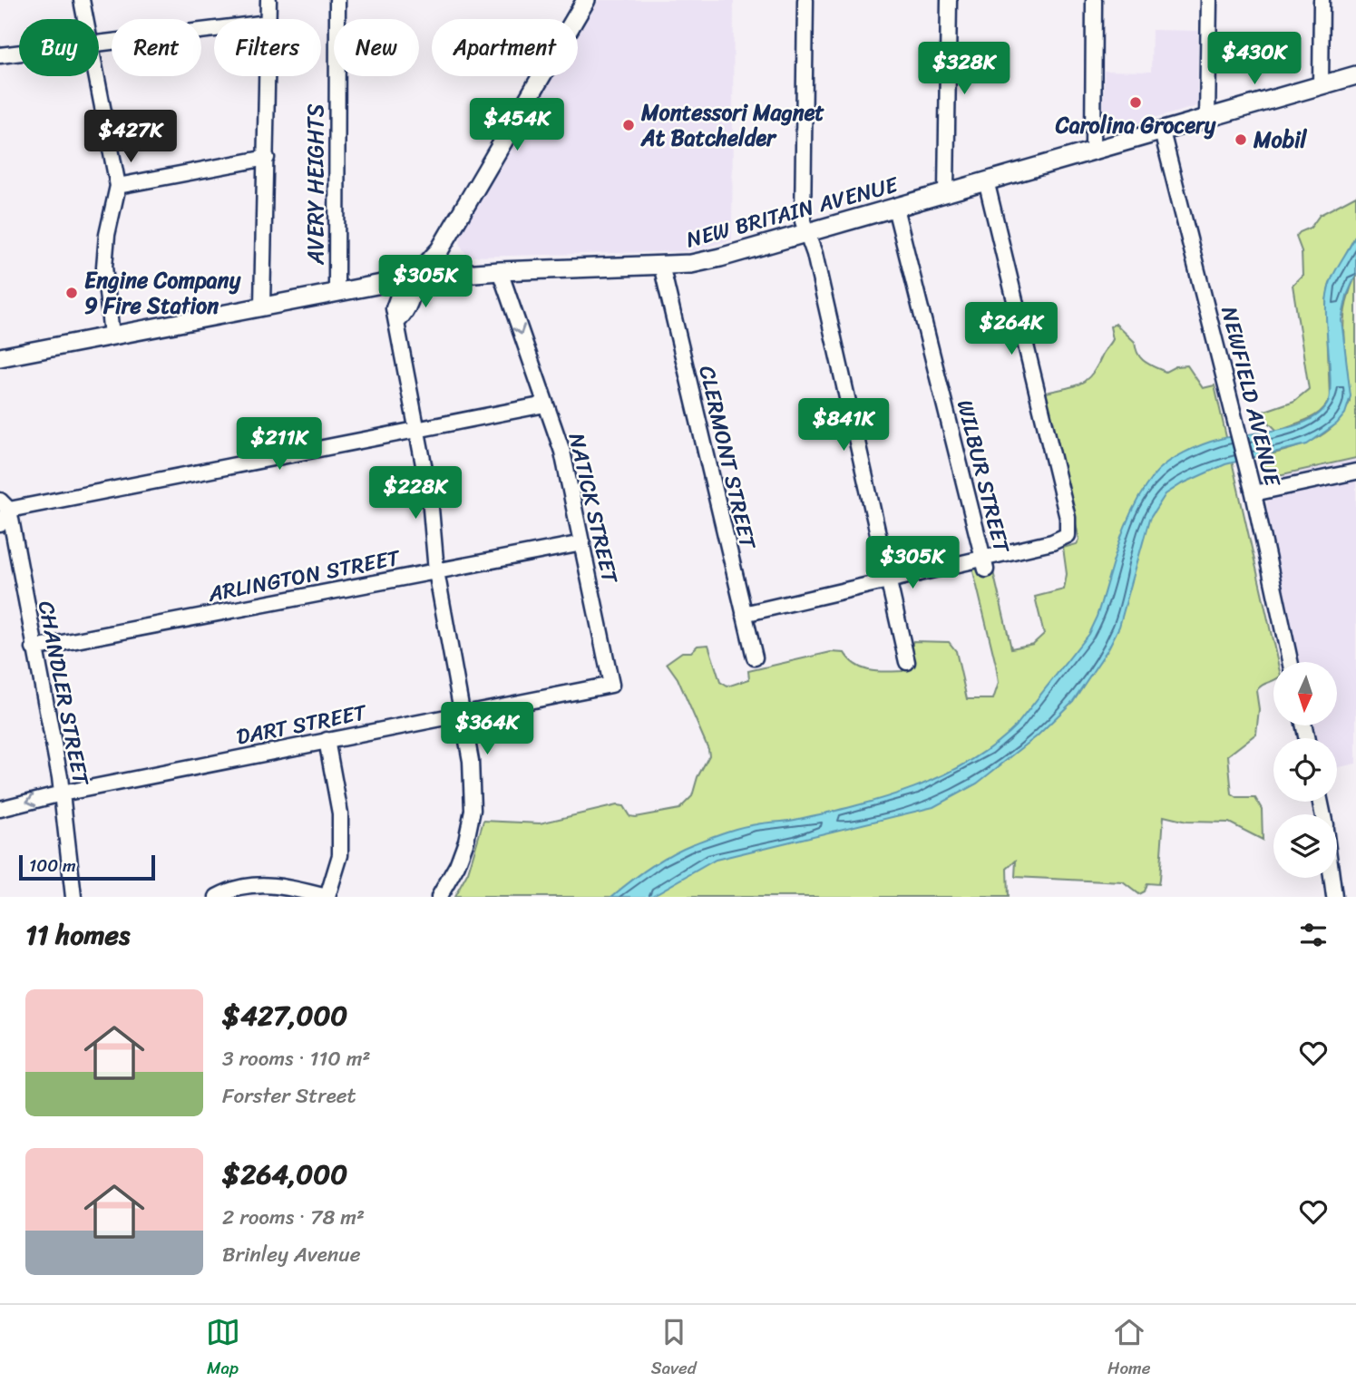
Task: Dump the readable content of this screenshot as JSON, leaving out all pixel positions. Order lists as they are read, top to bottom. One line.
{"streets":{"main road":["NEW BRITAIN AVENUE"],"street":["AVERY HEIGHTS","NEWFIELD AVENUE","CLERMONT STREET","WILBUR STREET","NATICK STREET","ARLINGTON STREET","CHANDLER STREET","DART STREET"]},"crossings":[["AVERY HEIGHTS","NEW BRITAIN AVENUE"],["NEW BRITAIN AVENUE","NEWFIELD AVENUE"],["NEW BRITAIN AVENUE","CLERMONT STREET"],["NEW BRITAIN AVENUE","WILBUR STREET"],["NEW BRITAIN AVENUE","NATICK STREET"],["NATICK STREET","ARLINGTON STREET"],["NATICK STREET","DART STREET"],["ARLINGTON STREET","CHANDLER STREET"],["CHANDLER STREET","DART STREET"]],"places":["Carolina Grocery","Montessori Magnet At Batchelder","Mobil","Engine Company 9 Fire Station"],"scale_bar":"100 m","north":"bottom","page":{"chip":["Buy","Rent","Filters","New","Apartment"],"price":["$430K","$328K","$454K","$427K","$305K","$264K","$841K","$211K","$228K","$305K","$364K"],"scale":"100 m","heading":"11 homes","list":[{"name":"$427,000","note":"3 rooms · 110 m² · Forster Street"},{"name":"$264,000","note":"2 rooms · 78 m² · Brinley Avenue"}],"tabs":["Map","Saved","Home"]}}
